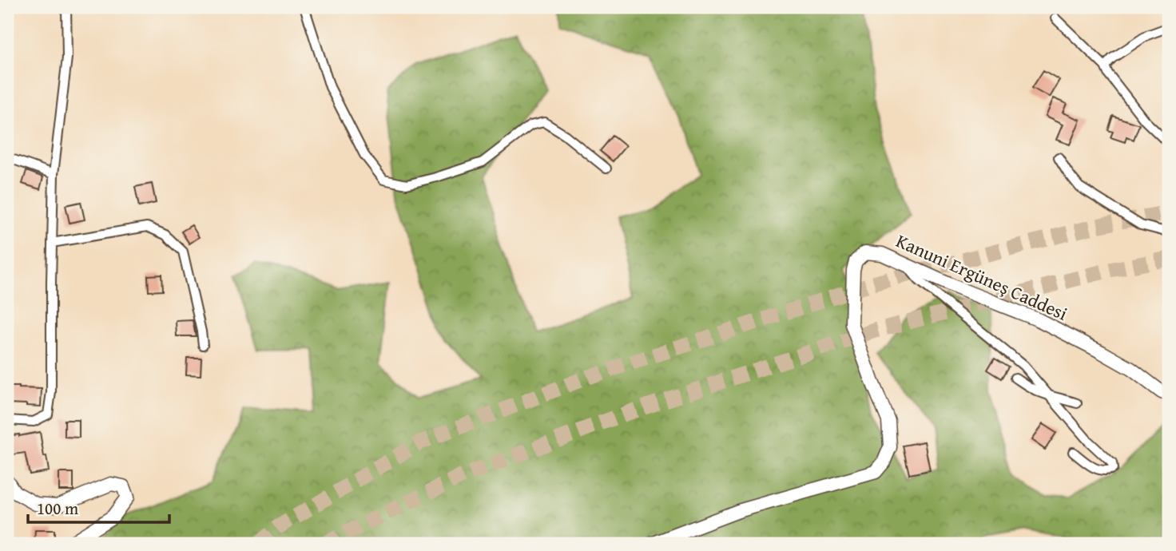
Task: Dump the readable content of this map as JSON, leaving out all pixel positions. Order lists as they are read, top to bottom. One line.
{"streets":{"street":["Kanuni Ergüneş Caddesi"]},"scale_bar":"100 m"}
